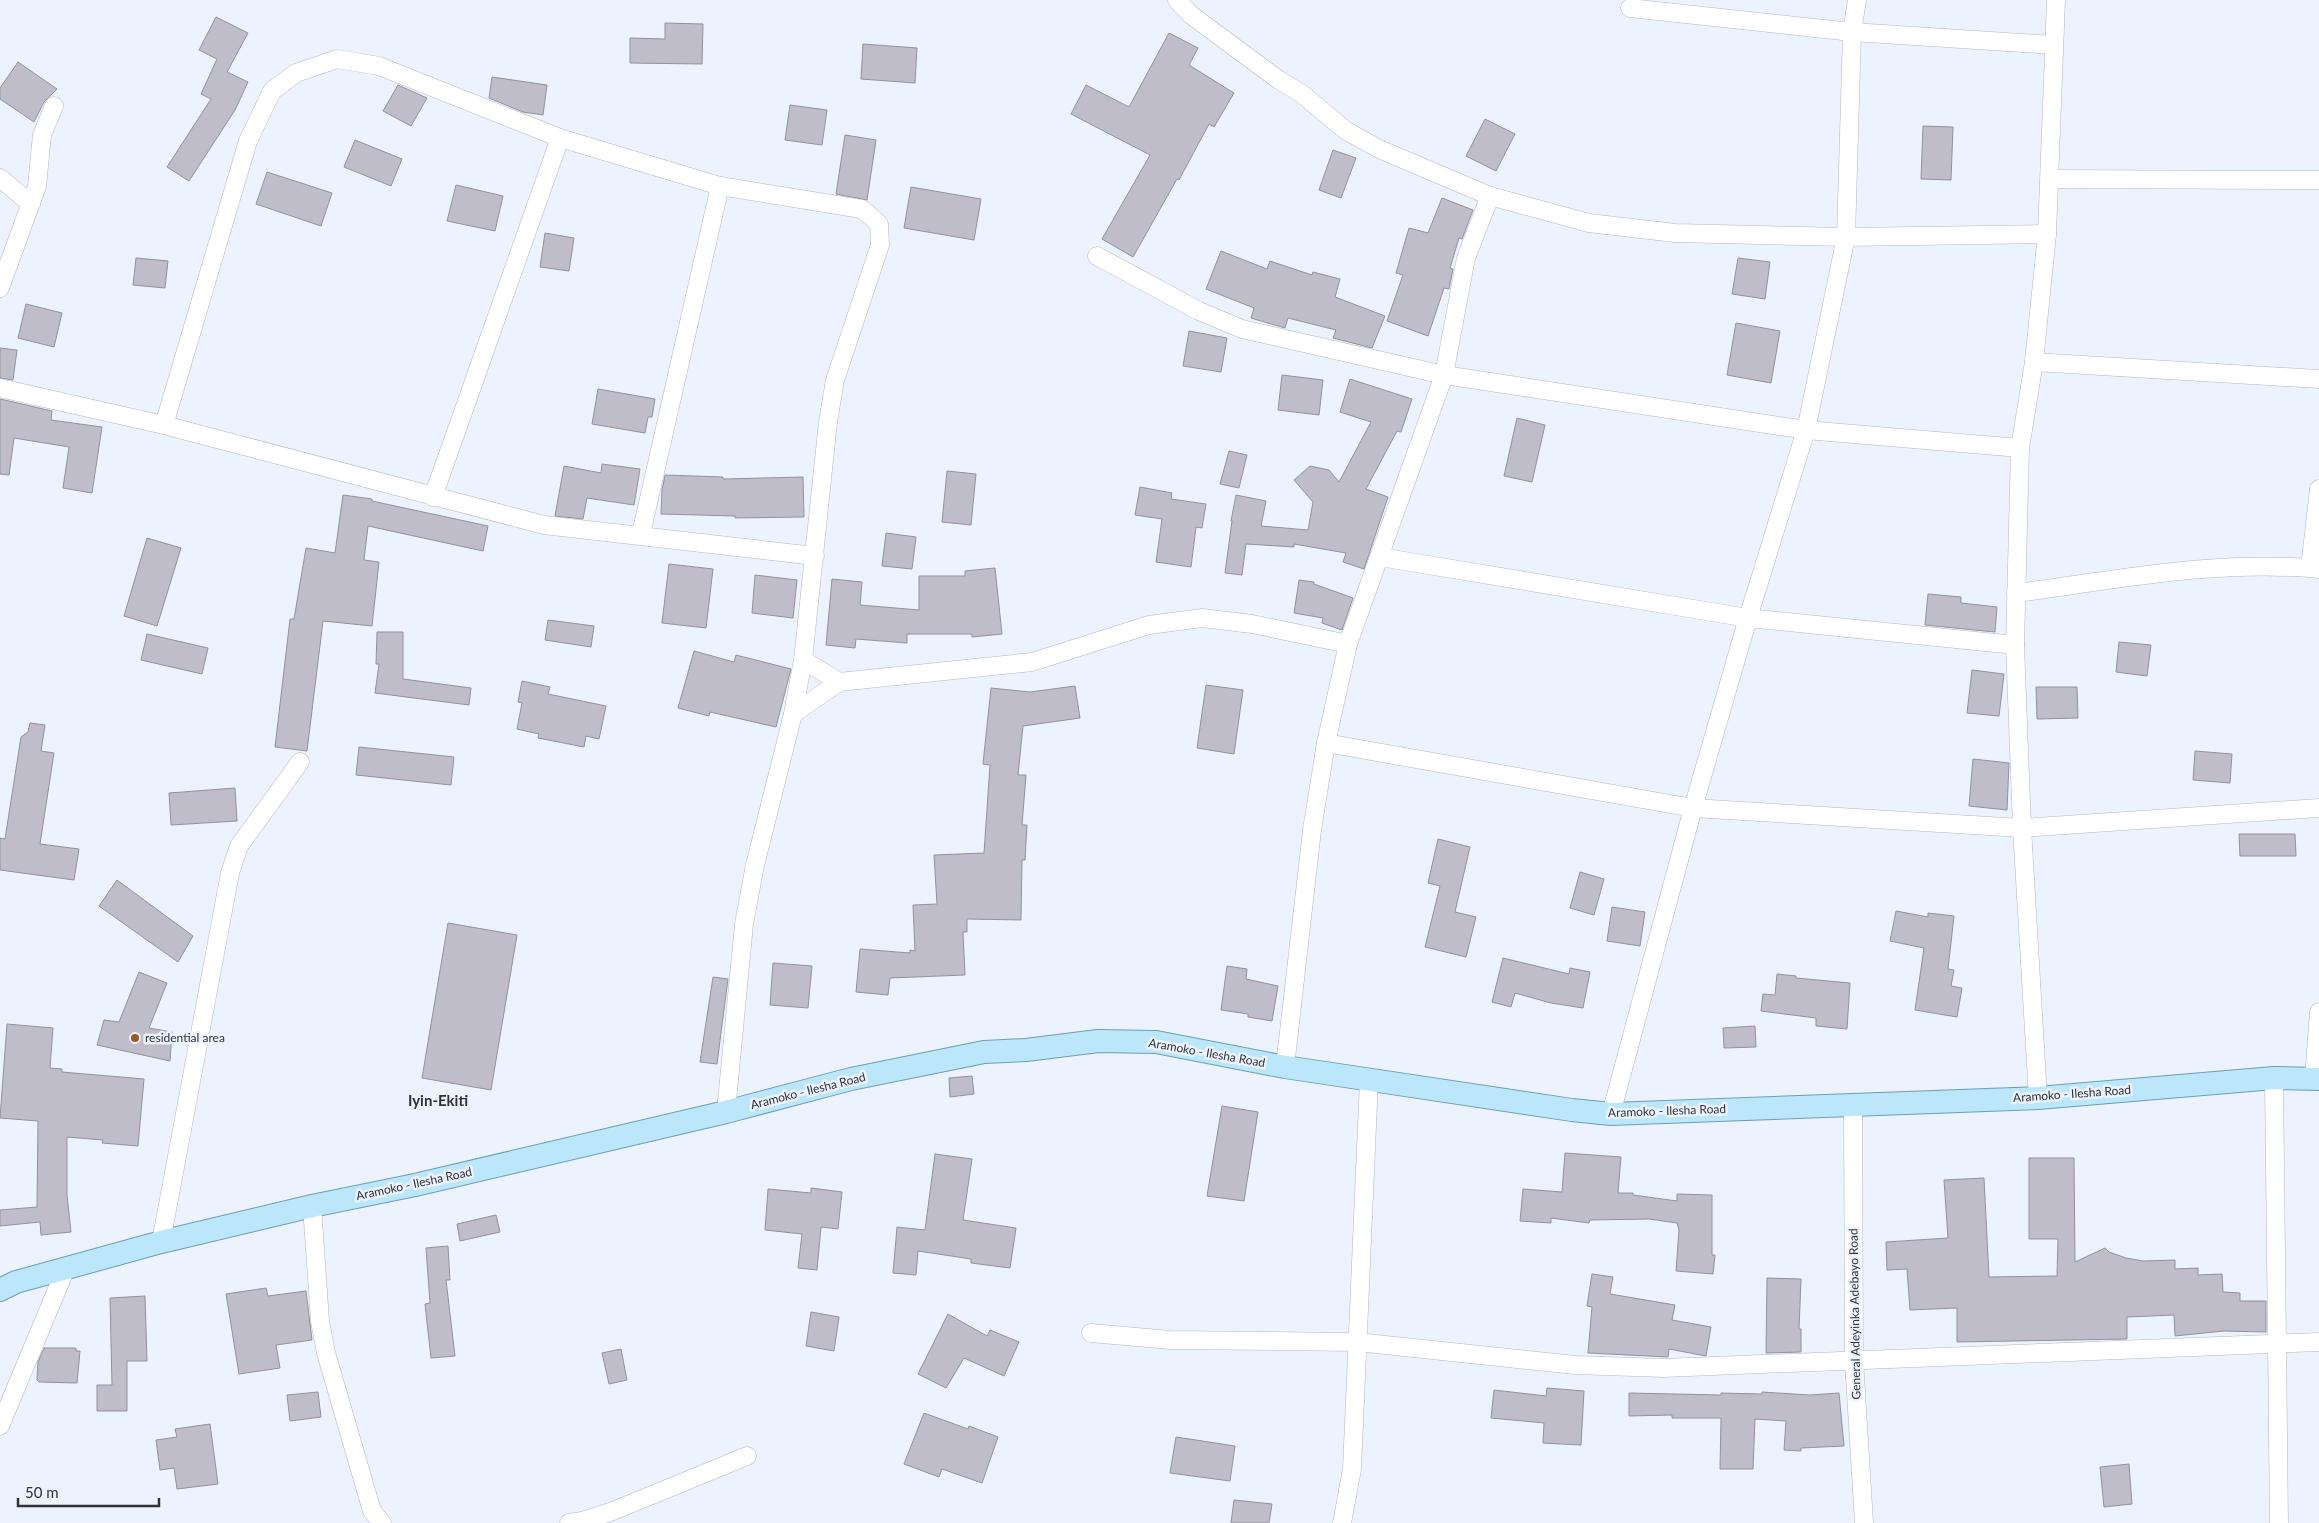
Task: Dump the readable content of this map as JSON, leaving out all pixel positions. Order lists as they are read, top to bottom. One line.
{"streets":{"main road":["Aramoko - Ilesha Road"],"street":["General Adeyinka Adebayo Road"]},"crossings":[["Aramoko - Ilesha Road","General Adeyinka Adebayo Road"]],"districts":["Iyin-Ekiti"],"places":["residential area"],"scale_bar":"50 m"}
